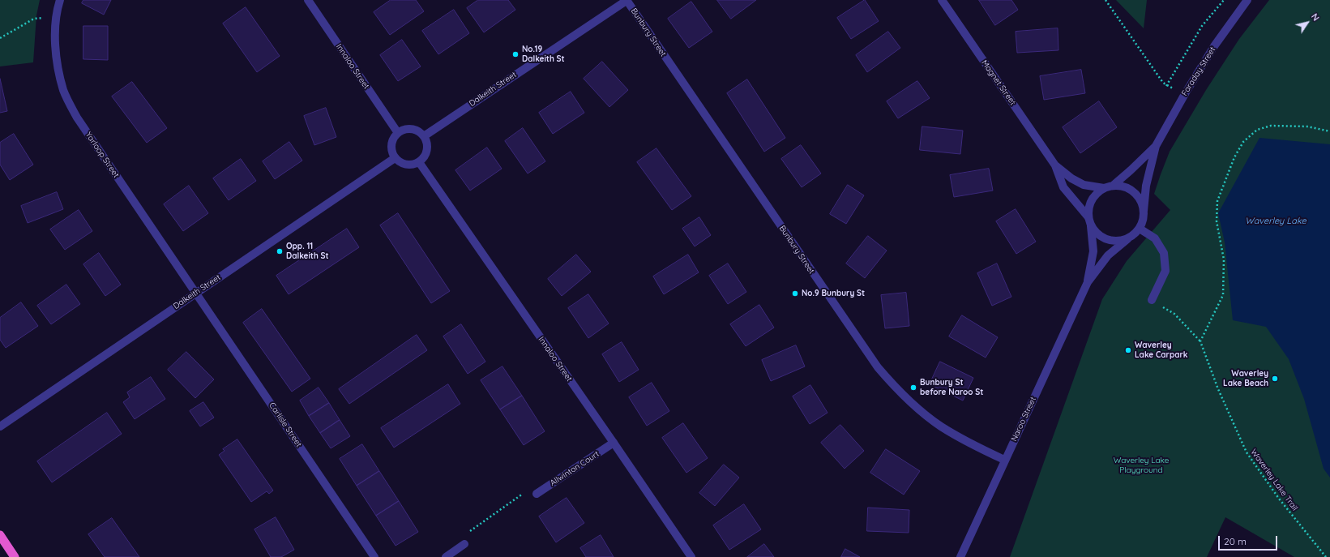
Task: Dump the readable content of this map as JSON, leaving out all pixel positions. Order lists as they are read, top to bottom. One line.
{"streets":{"street":["Bunbury Street","Innaloo Street","Faraday Street","Magnet Street","Dalkeith Street","Yarloop Street","Naroo Street","Carlisle Street","Allwinton Court"],"path":["Waverley Lake Trail"]},"crossings":[["Bunbury Street","Dalkeith Street"],["Bunbury Street","Naroo Street"],["Innaloo Street","Dalkeith Street"],["Innaloo Street","Allwinton Court"],["Faraday Street","Magnet Street"],["Faraday Street","Naroo Street"],["Magnet Street","Naroo Street"],["Dalkeith Street","Yarloop Street"],["Dalkeith Street","Carlisle Street"],["Yarloop Street","Carlisle Street"]],"water":["Waverley Lake"],"parks":["Waverley Lake Playground"],"places":["No.19 Dalkeith St","Opp. 11 Dalkeith St","No.9 Bunbury St","Waverley Lake Carpark","Waverley Lake Beach","Bunbury St before Naroo St"],"scale_bar":"20 m","north":"top right"}
